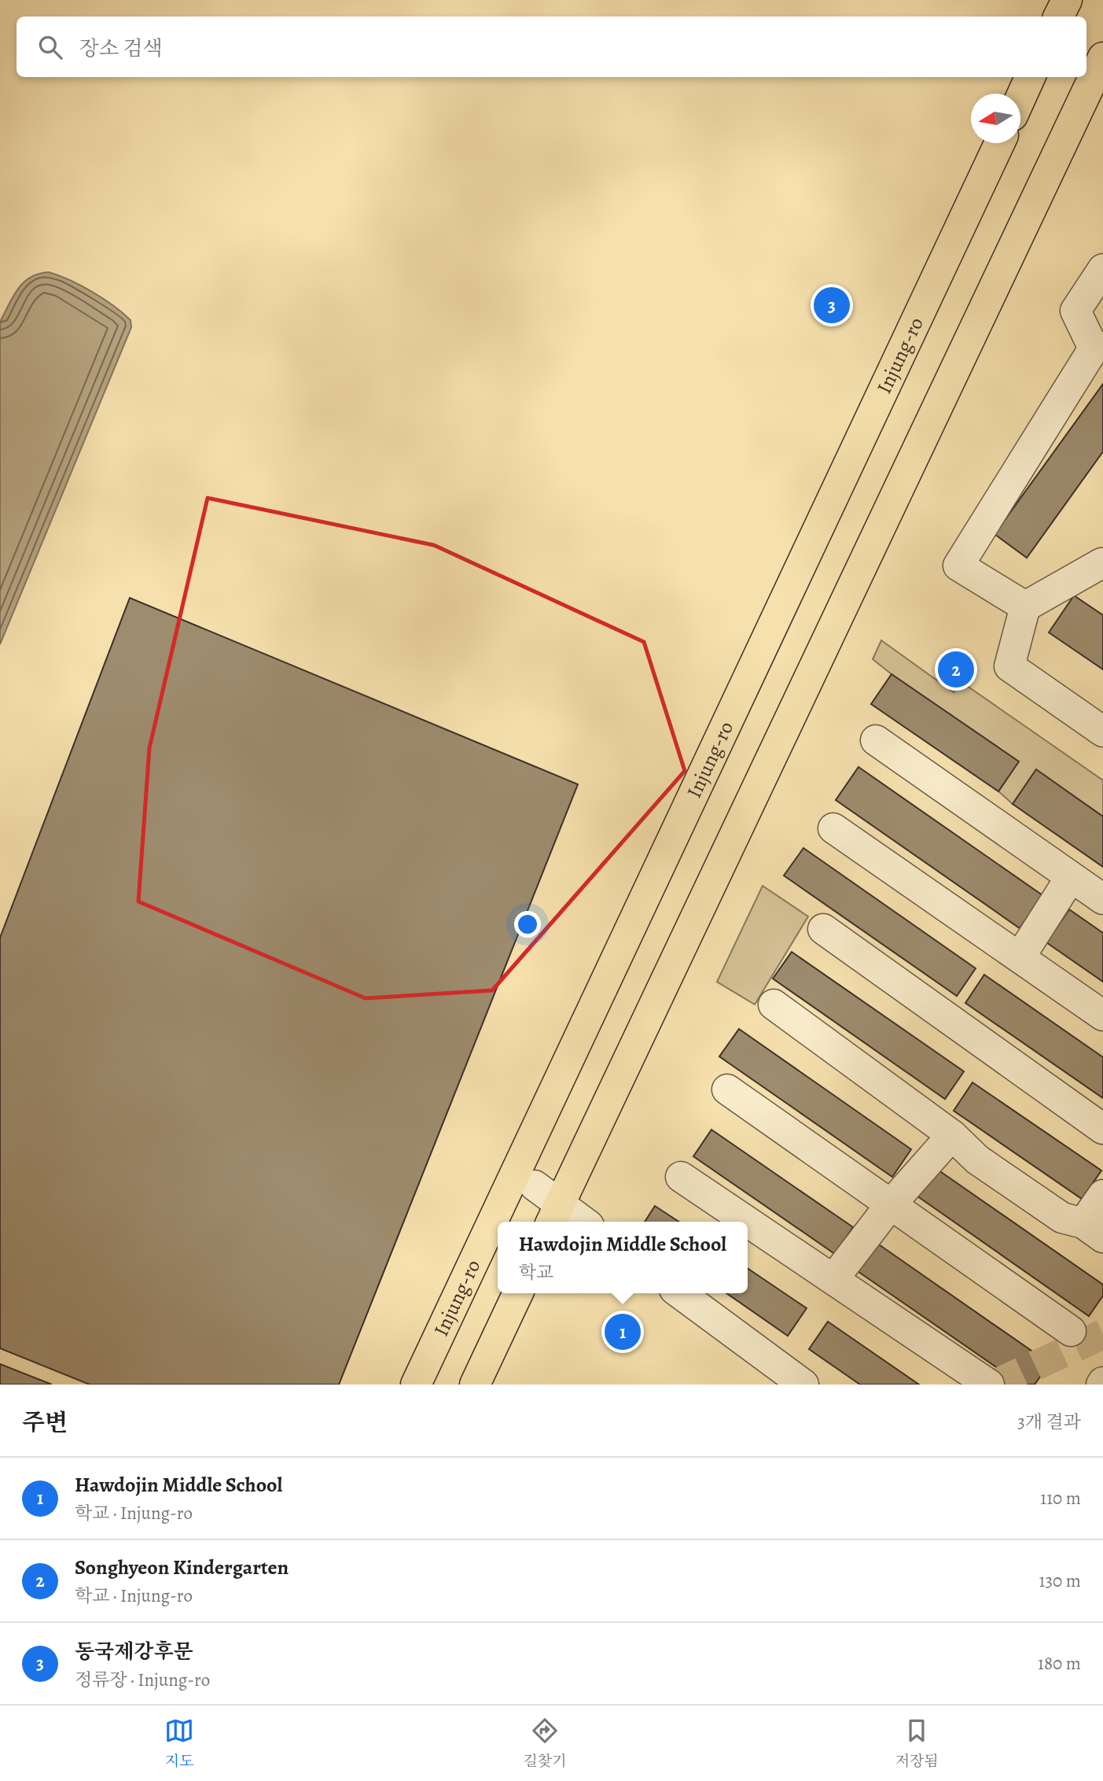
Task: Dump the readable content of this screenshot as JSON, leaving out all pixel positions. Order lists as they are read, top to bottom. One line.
{"streets":{"main road":["Injung-ro"]},"north":"left","page":{"search":"장소 검색","pins":["3","2","1"],"popup":["Hawdojin Middle School","학교"],"heading":["주변","3개 결과"],"list":[{"mark":"1","name":"Hawdojin Middle School","note":"학교 · Injung-ro","value":"110 m"},{"mark":"2","name":"Songhyeon Kindergarten","note":"학교 · Injung-ro","value":"130 m"},{"mark":"3","name":"동국제강후문","note":"정류장 · Injung-ro","value":"180 m"}],"nav":["지도","길찾기","저장됨"]}}
